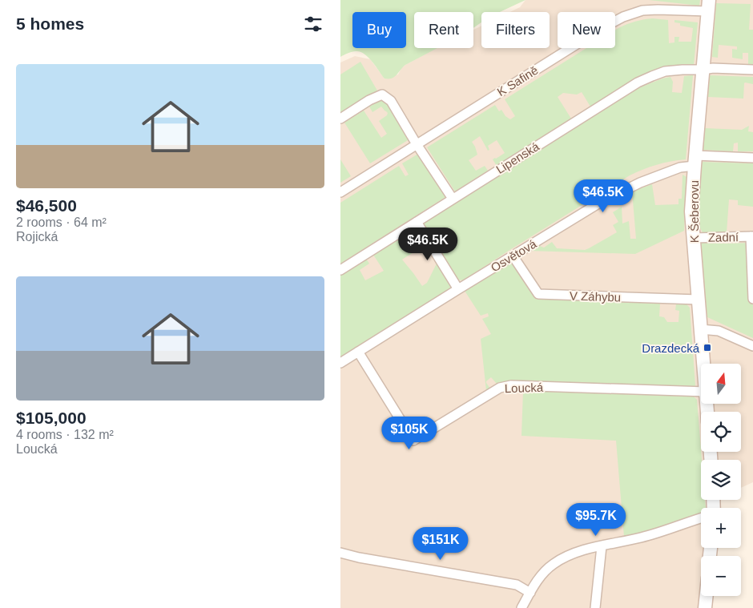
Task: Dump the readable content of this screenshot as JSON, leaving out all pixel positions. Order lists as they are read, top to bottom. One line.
{"streets":{"street":["K Safině","Lipenská","K Šeberovu","Zadní","Osvětová","V Záhybu","Loucká"]},"crossings":[["K Safině","K Šeberovu"],["Lipenská","K Šeberovu"],["K Šeberovu","Zadní"],["K Šeberovu","Osvětová"],["K Šeberovu","V Záhybu"],["Osvětová","V Záhybu"],["Osvětová","Loucká"]],"places":{"transit":["Drazdecká"]},"north":"top","page":{"heading":"5 homes","chip":["Buy","Rent","Filters","New"],"list":[{"name":"$46,500","note":"2 rooms · 64 m² · Rojická"},{"name":"$105,000","note":"4 rooms · 132 m² · Loucká"}],"price":["$46.5K","$46.5K","$105K","$95.7K","$151K"],"map_buttons":["+","−"]}}
